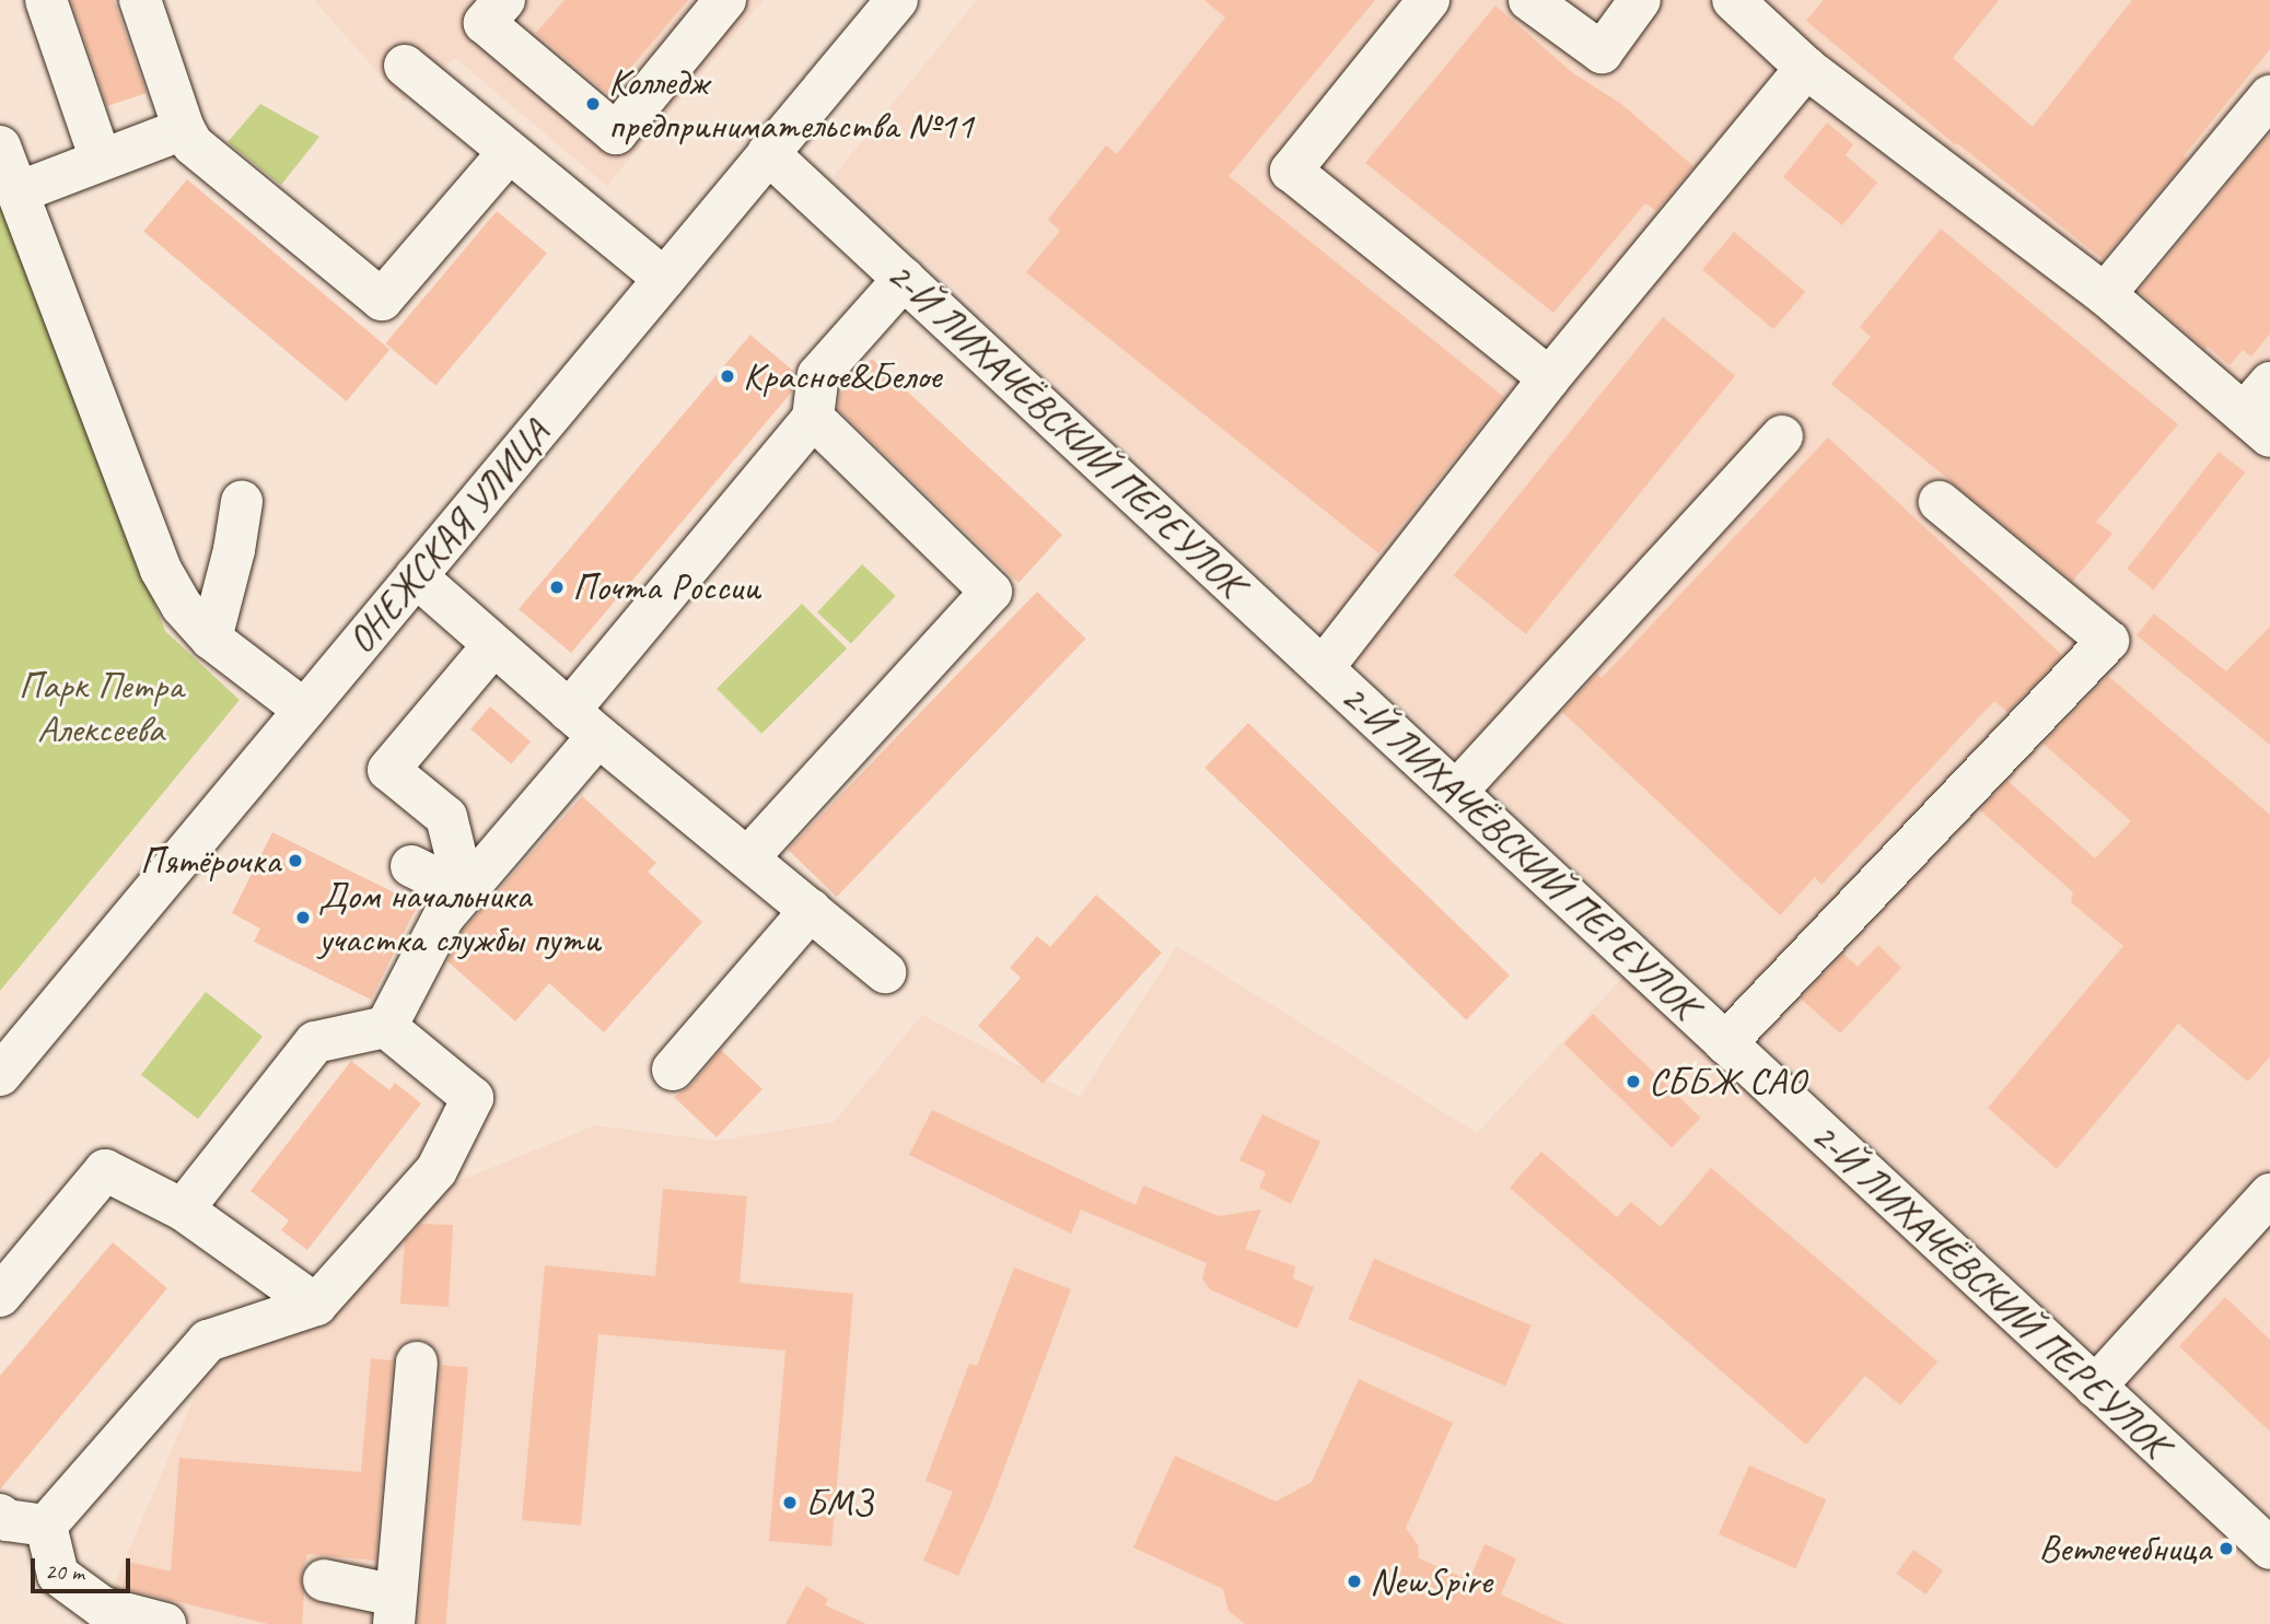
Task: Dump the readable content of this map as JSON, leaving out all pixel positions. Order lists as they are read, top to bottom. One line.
{"streets":{"street":["2-Й ЛИХАЧЁВСКИЙ ПЕРЕУЛОК","ОНЕЖСКАЯ УЛИЦА"]},"crossings":[["2-Й ЛИХАЧЁВСКИЙ ПЕРЕУЛОК","ОНЕЖСКАЯ УЛИЦА"]],"parks":["Парк Петра Алексеева"],"places":["Колледж предпринимательства №11","Красное&Белое","Почта России","Пятёрочка","Дом начальника участка службы пути","СББЖ САО","БМЗ","Ветлечебница","NewSpire"],"scale_bar":"20 m"}
